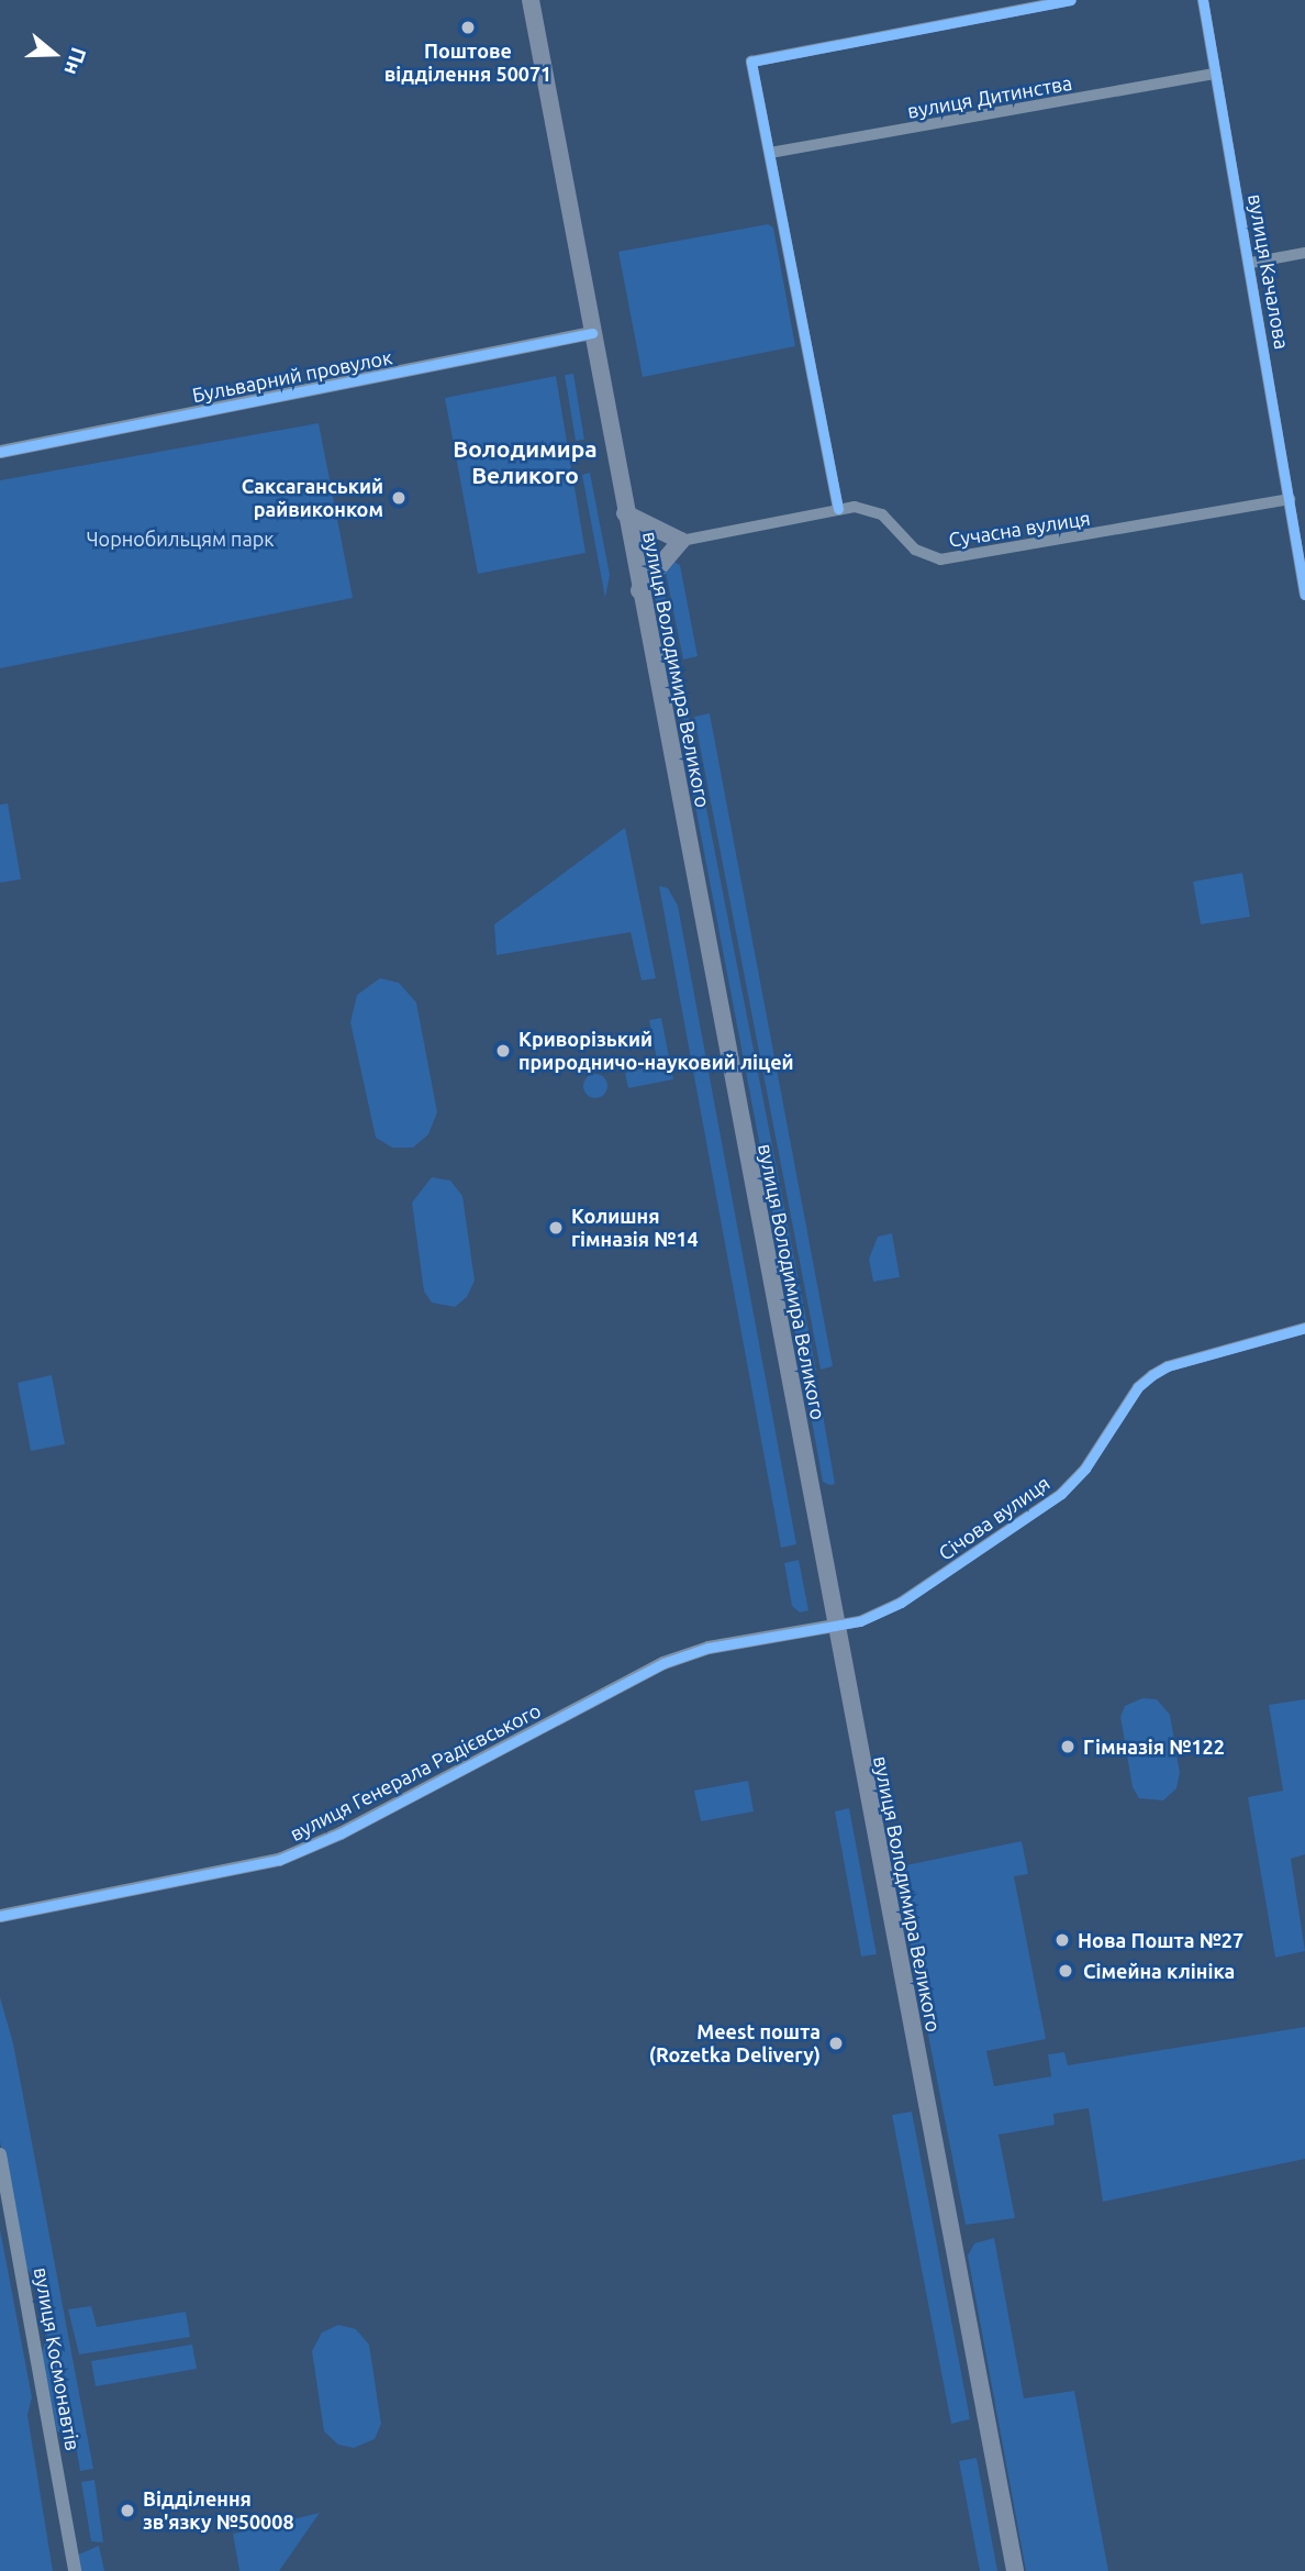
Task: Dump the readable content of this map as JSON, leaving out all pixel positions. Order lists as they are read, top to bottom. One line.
{"streets":{"main road":["вулиця Володимира Великого"],"street":["вулиця Дитинства","вулиця Качалова","Бульварний провулок","Сучасна вулиця","Січова вулиця","вулиця Генерала Радієвського","вулиця Космонавтів"]},"crossings":[["вулиця Дитинства","вулиця Качалова"],["вулиця Качалова","Сучасна вулиця"],["Бульварний провулок","вулиця Володимира Великого"],["вулиця Володимира Великого","Січова вулиця"],["вулиця Володимира Великого","вулиця Генерала Радієвського"],["Січова вулиця","вулиця Генерала Радієвського"]],"districts":["Володимира Великого"],"parks":["Чорнобильцям парк"],"places":["Поштове відділення 50071","Саксаганський райвиконком","Криворізький природничо-науковий ліцей","Колишня гімназія №14","Гімназія №122","Нова Пошта №27","Сімейна клініка","Meest пошта (Rozetka Delivery)","Відділення зв'язку №50008"],"north":"right"}
